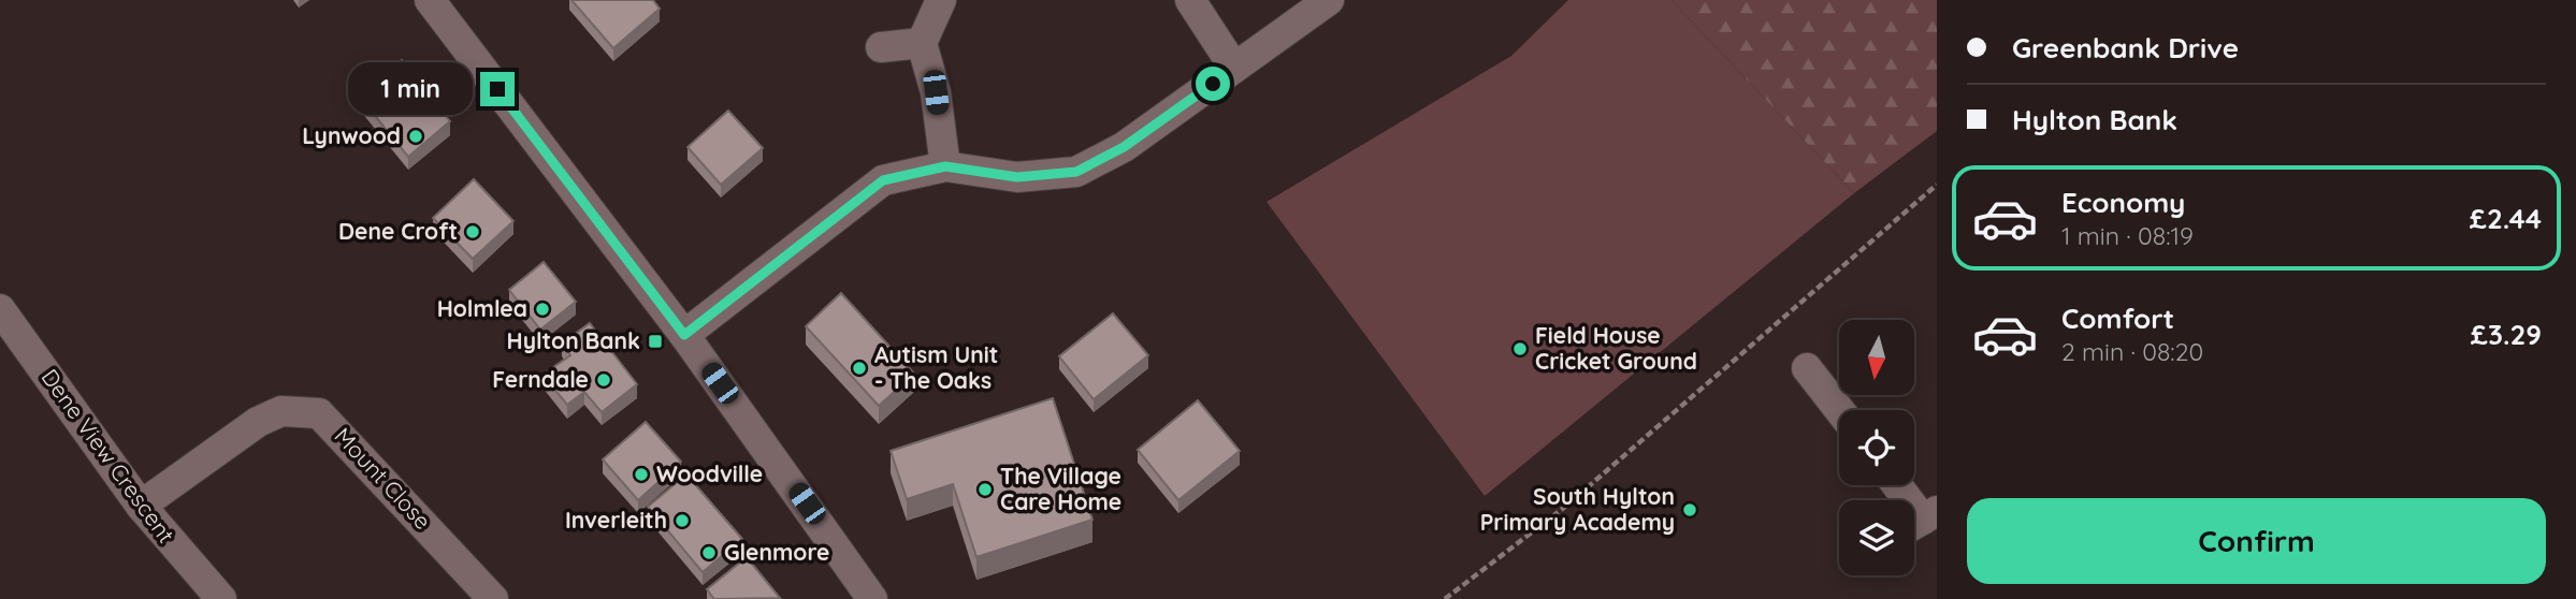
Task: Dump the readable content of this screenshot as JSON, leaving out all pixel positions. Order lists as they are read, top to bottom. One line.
{"streets":{"street":["Dene View Crescent","Mount Close"]},"crossings":[["Dene View Crescent","Mount Close"]],"places":{"other":["Lynwood","Dene Croft","Holmlea","Field House Cricket Ground","Autism Unit - The Oaks","Ferndale","Woodville","The Village Care Home","South Hylton Primary Academy","Inverleith","Glenmore"],"transit":["Hylton Bank"]},"north":"bottom","page":{"banner":["Greenbank Drive","Hylton Bank"],"bubble":"1 min","list":[{"name":"Economy","note":"1 min · 08:19","value":"£2.44"},{"name":"Comfort","note":"2 min · 08:20","value":"£3.29"}],"buttons":"Confirm"}}
